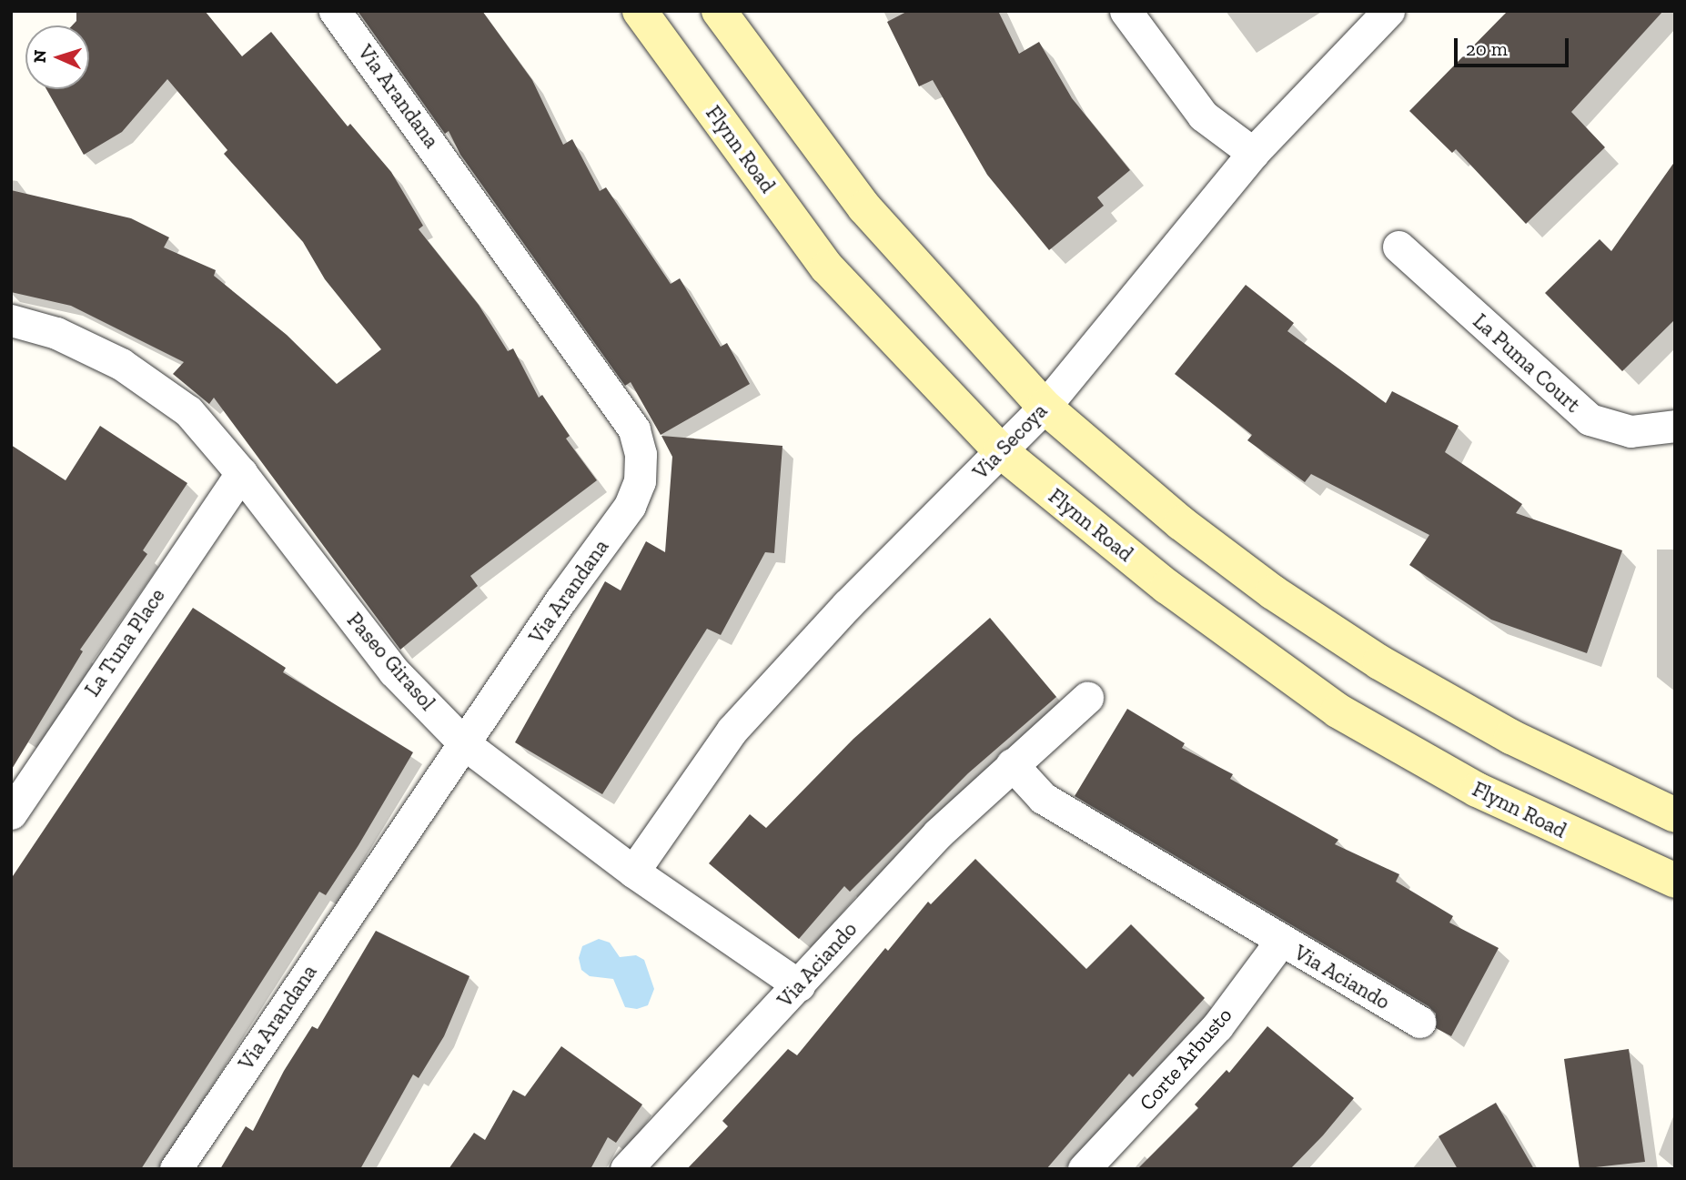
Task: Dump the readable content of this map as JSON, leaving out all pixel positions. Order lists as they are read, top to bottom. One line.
{"streets":{"main road":["Flynn Road"],"street":["Via Arandana","La Puma Court","Via Secoya","La Tuna Place","Paseo Girasol","Via Aciando","Corte Arbusto"]},"crossings":[["Via Arandana","Paseo Girasol"],["Flynn Road","Via Secoya"],["Via Secoya","Paseo Girasol"],["La Tuna Place","Paseo Girasol"],["Paseo Girasol","Via Aciando"],["Via Aciando","Corte Arbusto"]],"scale_bar":"20 m","north":"left"}
